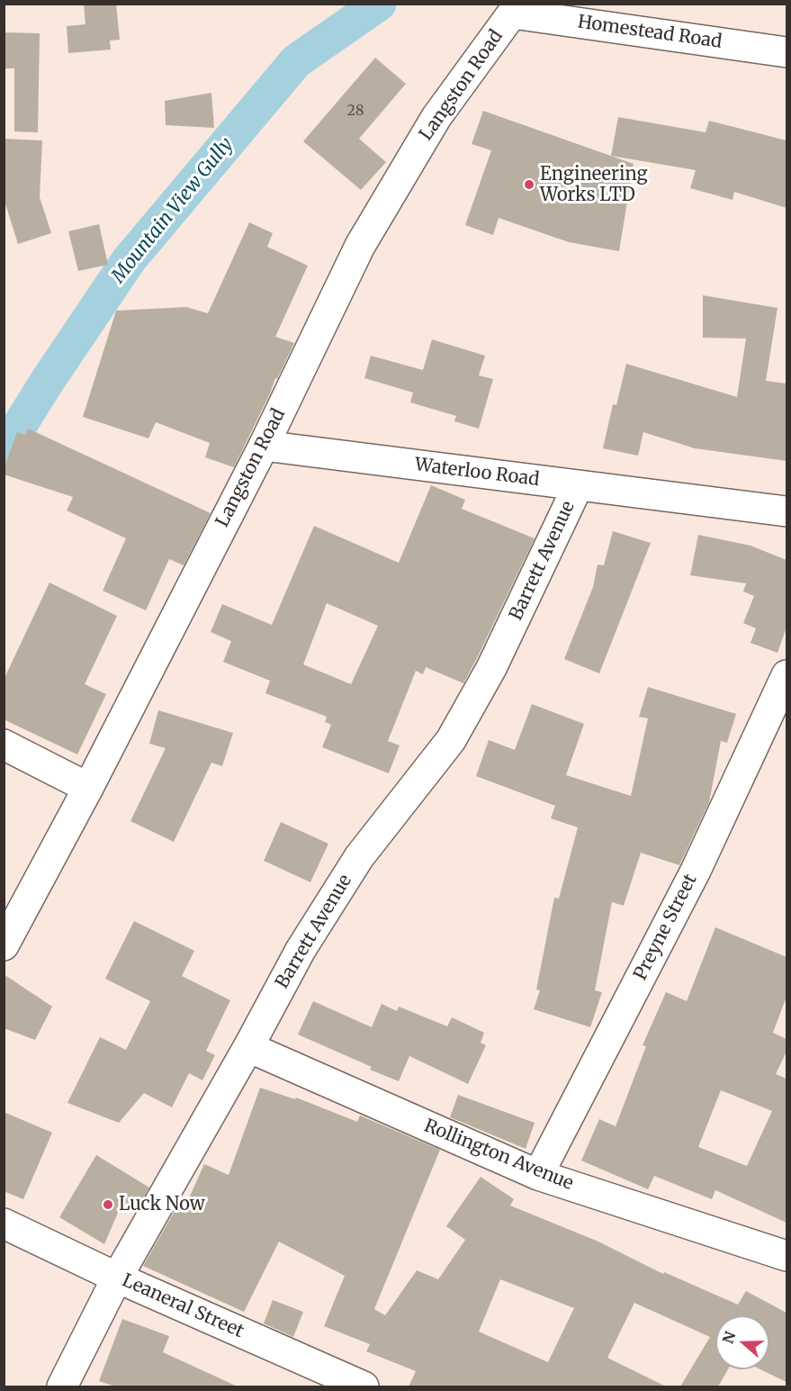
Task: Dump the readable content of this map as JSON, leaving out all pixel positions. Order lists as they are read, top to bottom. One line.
{"streets":{"street":["Homestead Road","Langston Road","Waterloo Road","Barrett Avenue","Preyne Street","Rollington Avenue","Leaneral Street"]},"crossings":[["Homestead Road","Langston Road"],["Langston Road","Waterloo Road"],["Waterloo Road","Barrett Avenue"],["Barrett Avenue","Rollington Avenue"],["Barrett Avenue","Leaneral Street"],["Preyne Street","Rollington Avenue"]],"water":["Mountain View Gully"],"places":["Engineering Works LTD","Luck Now"],"house_numbers":["28"],"north":"left"}
